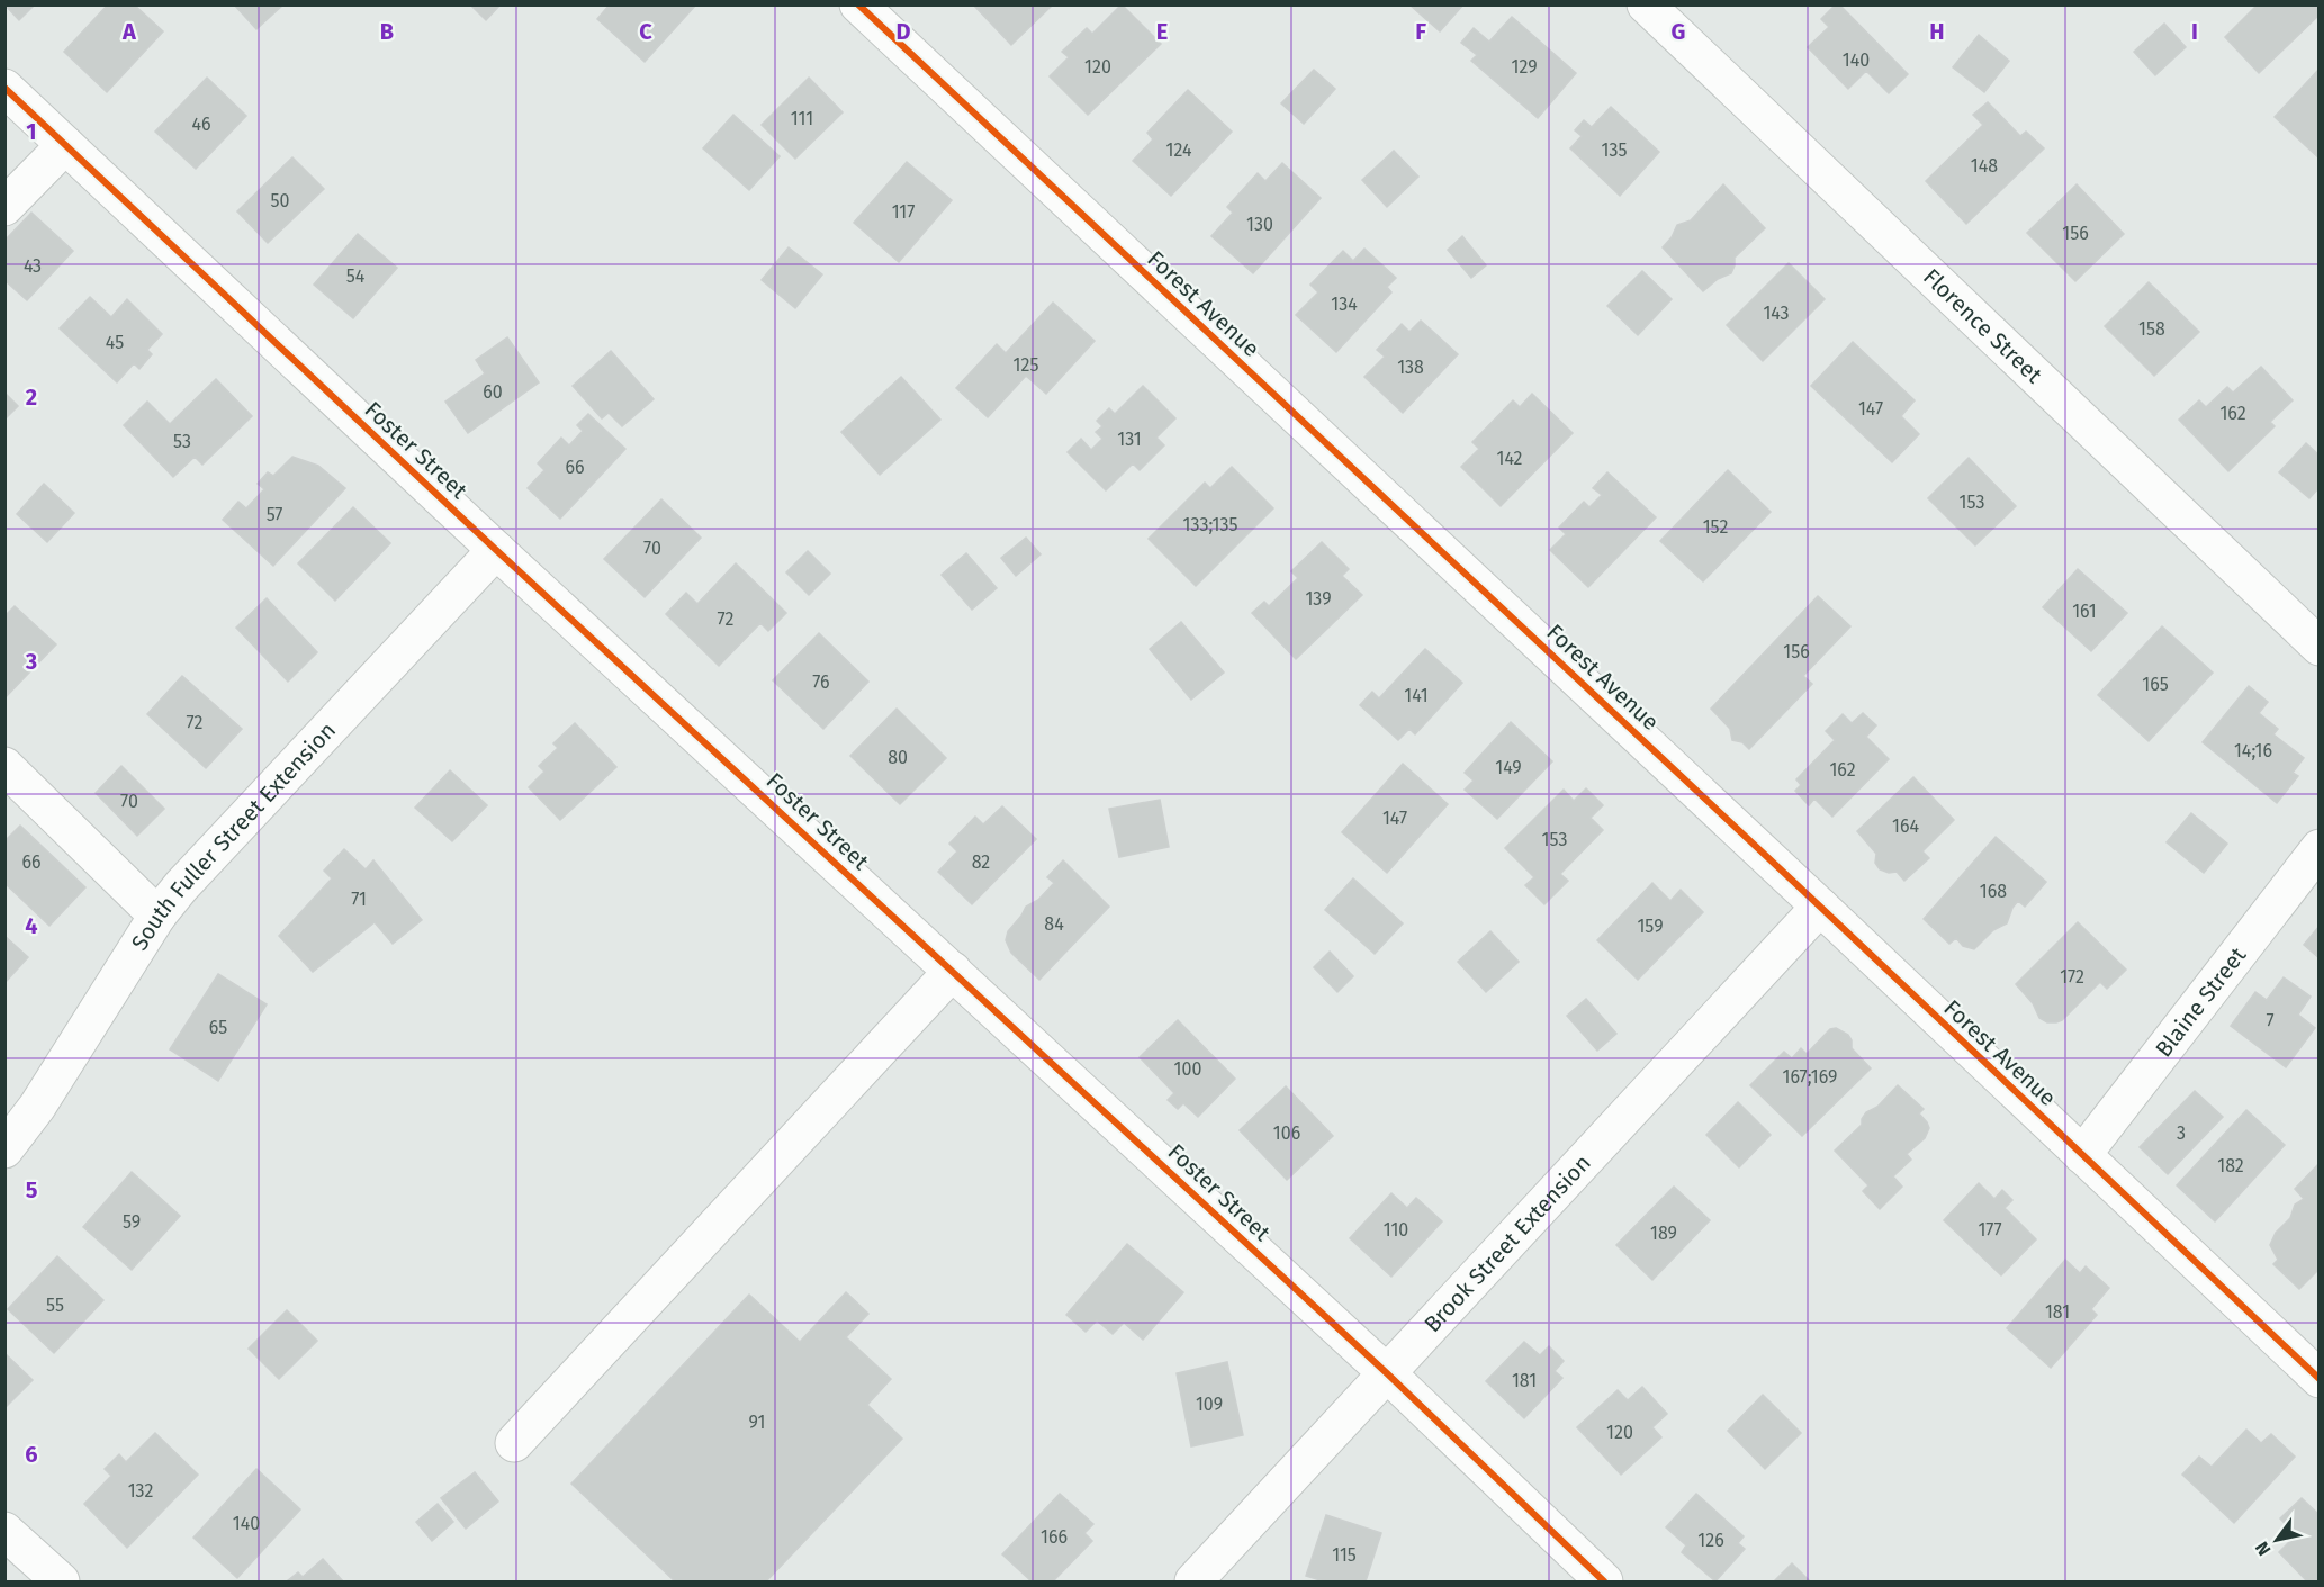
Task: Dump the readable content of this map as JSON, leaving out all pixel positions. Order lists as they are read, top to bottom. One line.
{"streets":{"street":["Forest Avenue","Florence Street","Foster Street","South Fuller Street Extension","Blaine Street","Brook Street Extension"]},"crossings":[["Forest Avenue","Blaine Street"],["Forest Avenue","Brook Street Extension"],["Foster Street","South Fuller Street Extension"],["Foster Street","Brook Street Extension"]],"house_numbers":["140","120","129","111","46","124","135","148","50","117","130","156","43","54","134","143","158","45","125","138","60","147","162","131","53","142","66","153","57","133;135","152","70","139","161","72","156","76","165","141","72","14;16","80","149","162","70","147","164","153","66","82","168","71","84","159","172","7","65","100","167;169","106","3","182","59","110","177","189","55","181","181","109","91","120","132","140","166","126","115"],"north":"bottom left","grid":{"columns":["A","B","C","D","E","F","G","H","I"],"rows":["1","2","3","4","5","6"]}}
